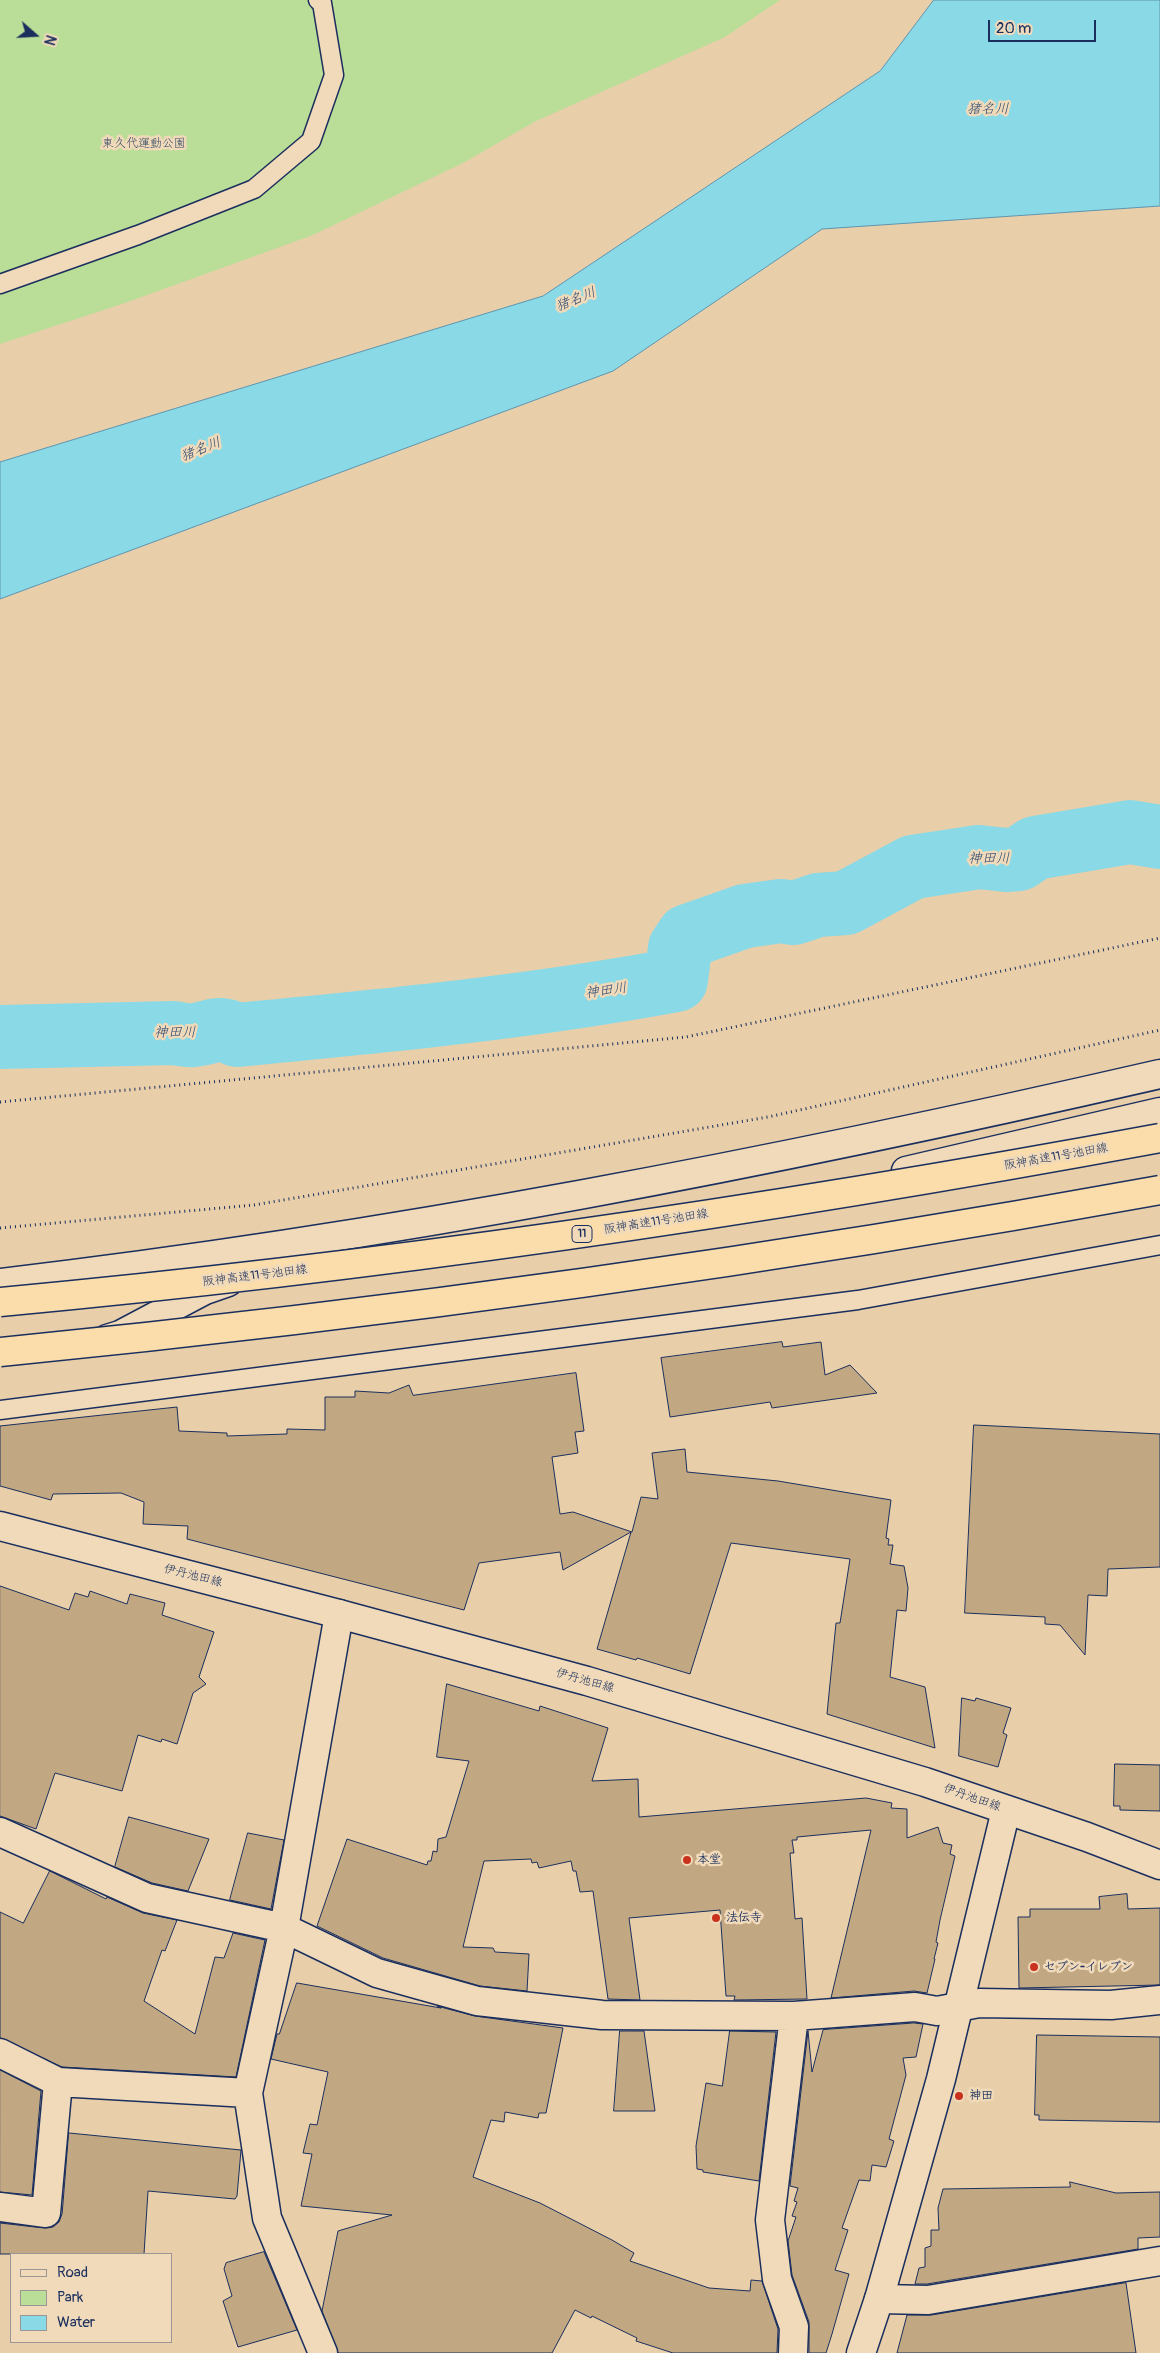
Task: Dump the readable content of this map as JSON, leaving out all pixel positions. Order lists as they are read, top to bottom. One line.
{"streets":{"highway":["阪神高速11号池田線","11"],"street":["伊丹池田線"]},"water":["猪名川","神田川"],"parks":["東久代運動公園"],"places":["本堂","法伝寺","セブン-イレブン","神田"],"legend":["Road","Park","Water"],"scale_bar":"20 m","north":"right"}
